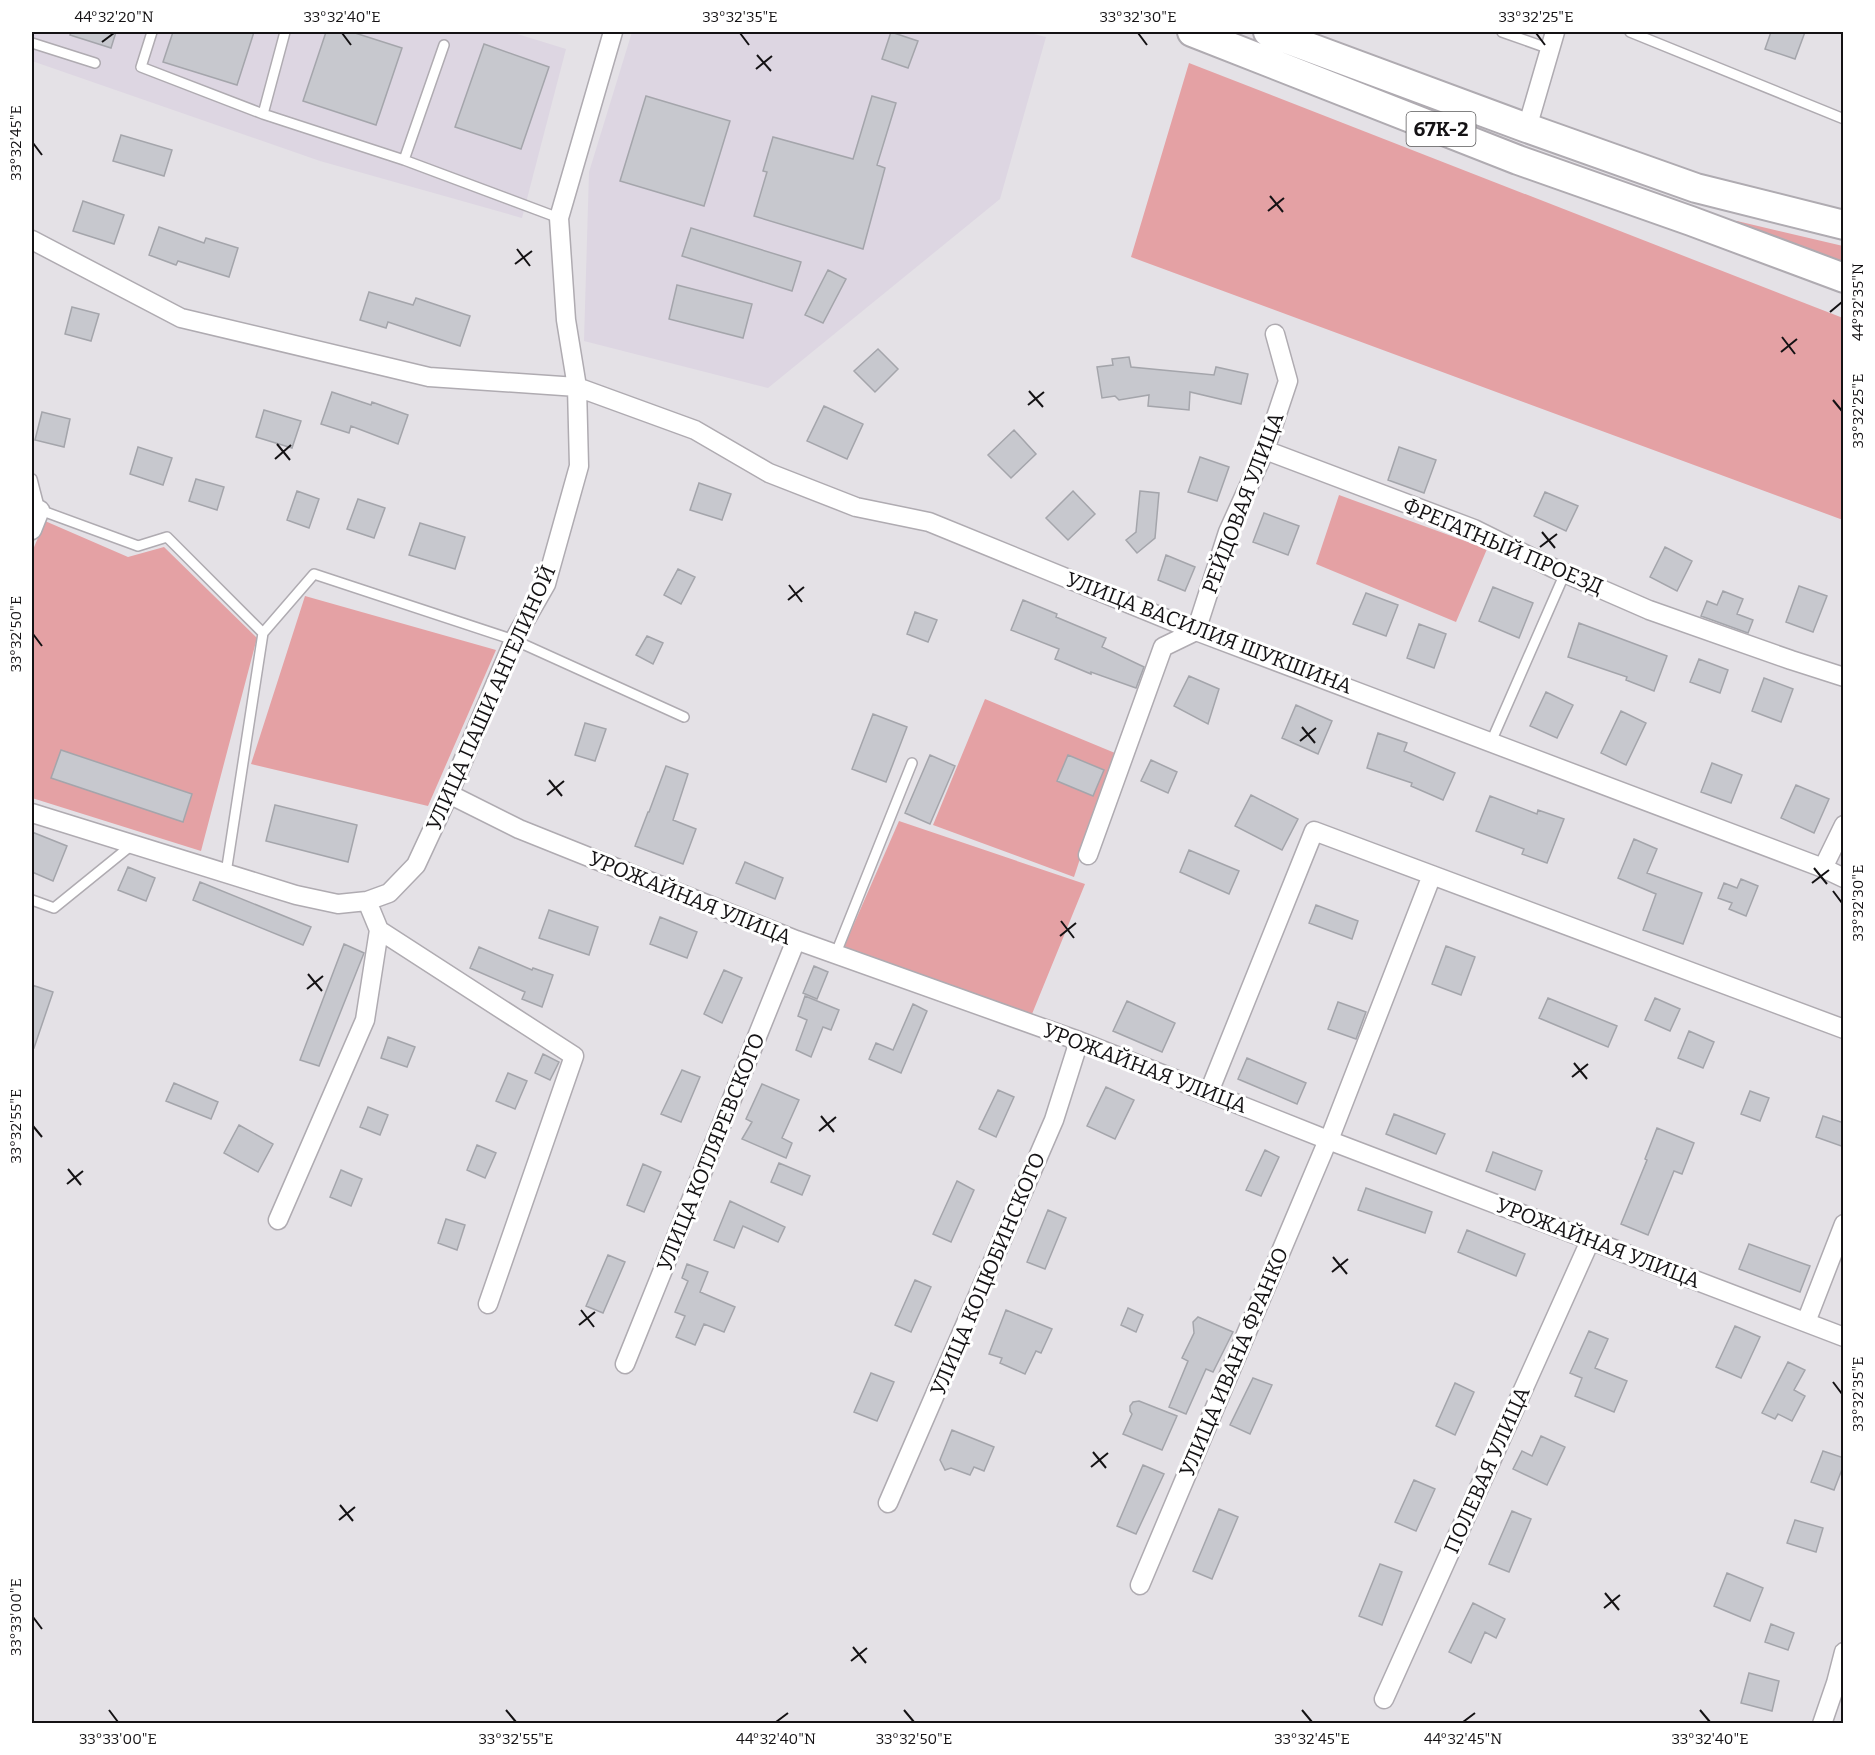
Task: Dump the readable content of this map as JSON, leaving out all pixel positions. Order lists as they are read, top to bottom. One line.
{"streets":{"main road":["67К-2"],"street":["РЕЙДОВАЯ УЛИЦА","ФРЕГАТНЫЙ ПРОЕЗД","УЛИЦА ВАСИЛИЯ ШУКШИНА","УЛИЦА ПАШИ АНГЕЛИНОЙ","УРОЖАЙНАЯ УЛИЦА","УЛИЦА КОТЛЯРЕВСКОГО","УЛИЦА КОЦЮБИНСКОГО","УЛИЦА ИВАНА ФРАНКО","ПОЛЕВАЯ УЛИЦА"]},"crossings":[["РЕЙДОВАЯ УЛИЦА","ФРЕГАТНЫЙ ПРОЕЗД"],["РЕЙДОВАЯ УЛИЦА","УЛИЦА ВАСИЛИЯ ШУКШИНА"],["УЛИЦА ВАСИЛИЯ ШУКШИНА","УЛИЦА ПАШИ АНГЕЛИНОЙ"],["УЛИЦА ПАШИ АНГЕЛИНОЙ","УРОЖАЙНАЯ УЛИЦА"],["УРОЖАЙНАЯ УЛИЦА","УЛИЦА КОТЛЯРЕВСКОГО"],["УРОЖАЙНАЯ УЛИЦА","УЛИЦА КОЦЮБИНСКОГО"],["УРОЖАЙНАЯ УЛИЦА","УЛИЦА ИВАНА ФРАНКО"],["УРОЖАЙНАЯ УЛИЦА","ПОЛЕВАЯ УЛИЦА"]],"coordinates":["44°32'20\"N","33°32'40\"E","33°32'35\"E","33°32'30\"E","33°32'25\"E","33°32'45\"E","44°32'35\"N","33°32'50\"E","33°32'55\"E","33°33'00\"E","44°32'40\"N","44°32'45\"N"]}
